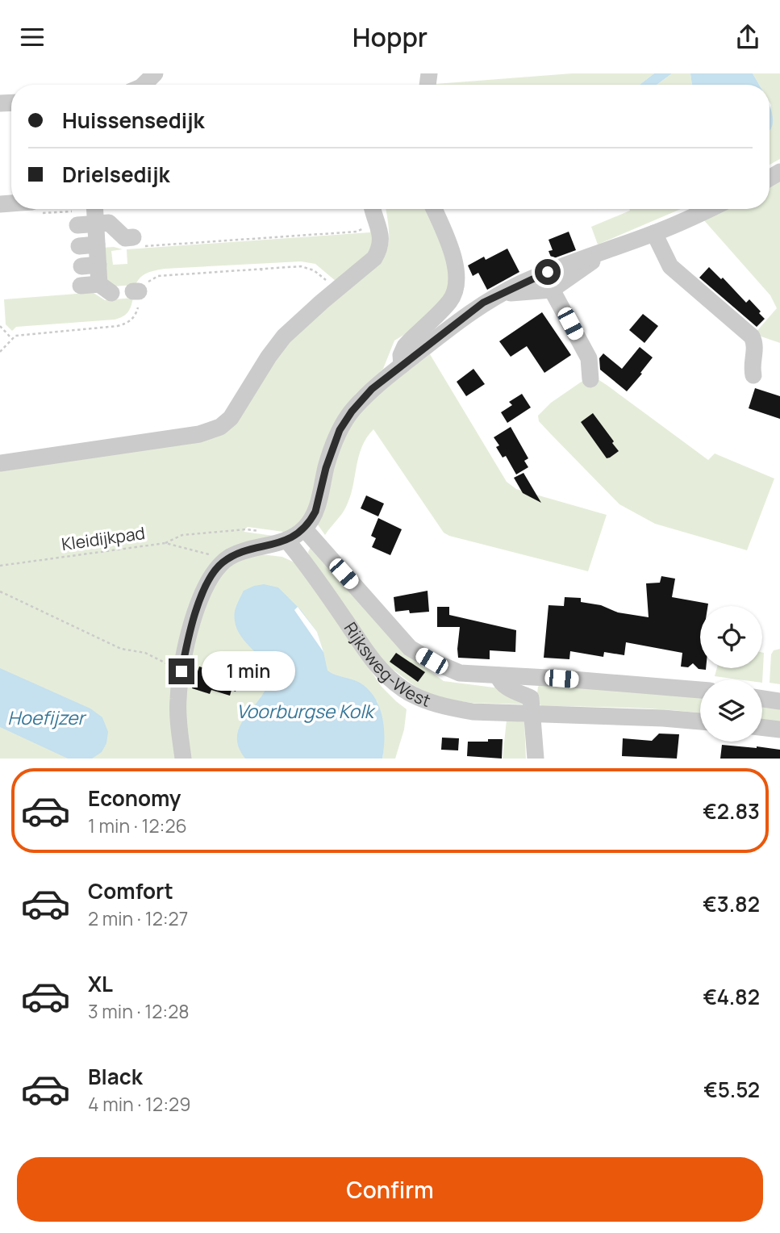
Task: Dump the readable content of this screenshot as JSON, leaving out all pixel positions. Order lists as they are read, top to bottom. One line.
{"streets":{"street":["Rijksweg-West"],"path":["Kleidijkpad"]},"water":["Voorburgse Kolk","Hoefijzer"],"page":{"header":"Hoppr","banner":["Huissensedijk","Drielsedijk"],"bubble":"1 min","list":[{"name":"Economy","note":"1 min · 12:26","value":"€2.83"},{"name":"Comfort","note":"2 min · 12:27","value":"€3.82"},{"name":"XL","note":"3 min · 12:28","value":"€4.82"},{"name":"Black","note":"4 min · 12:29","value":"€5.52"}],"buttons":"Confirm"}}
